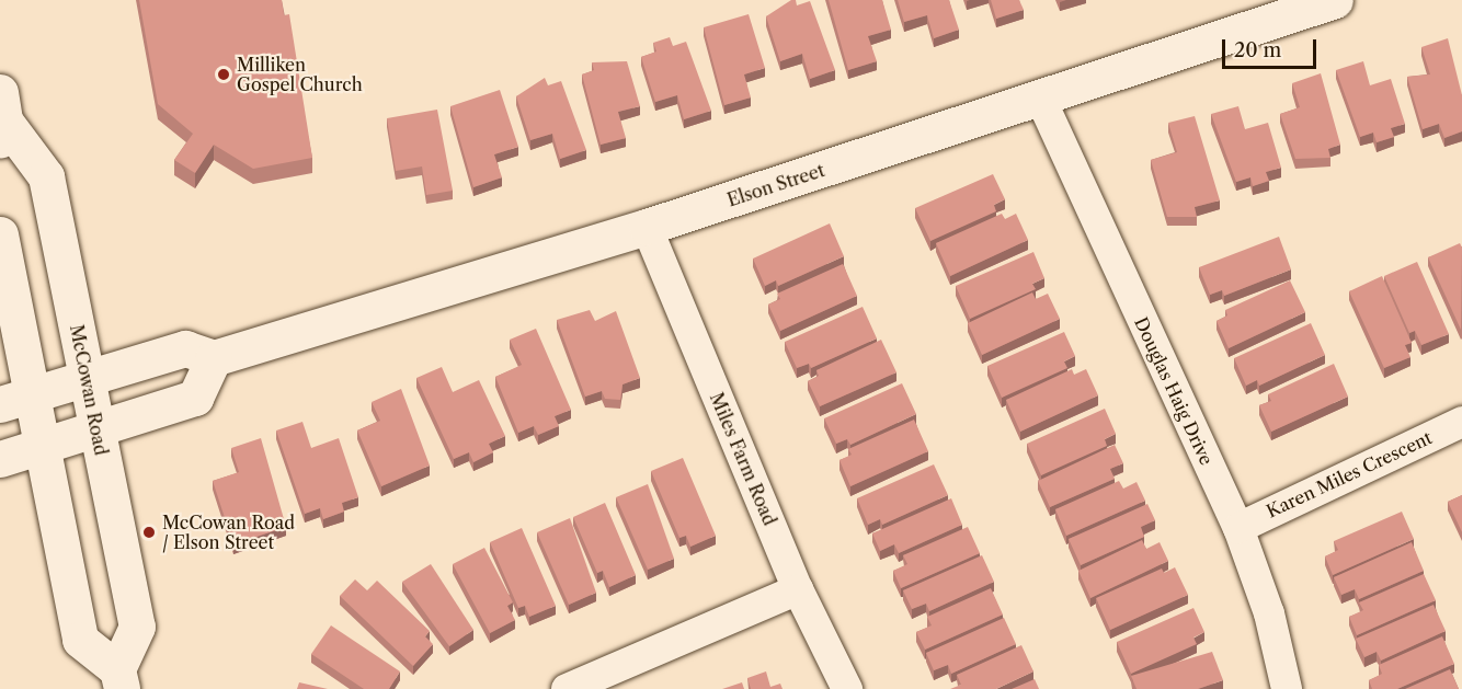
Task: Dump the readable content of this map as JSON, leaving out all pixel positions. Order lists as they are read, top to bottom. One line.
{"streets":{"street":["Elson Street","McCowan Road","Douglas Haig Drive","Miles Farm Road","Karen Miles Crescent"]},"crossings":[["Elson Street","Douglas Haig Drive"],["Elson Street","Miles Farm Road"],["Douglas Haig Drive","Karen Miles Crescent"]],"places":["Milliken Gospel Church","McCowan Road / Elson Street"],"scale_bar":"20 m"}
